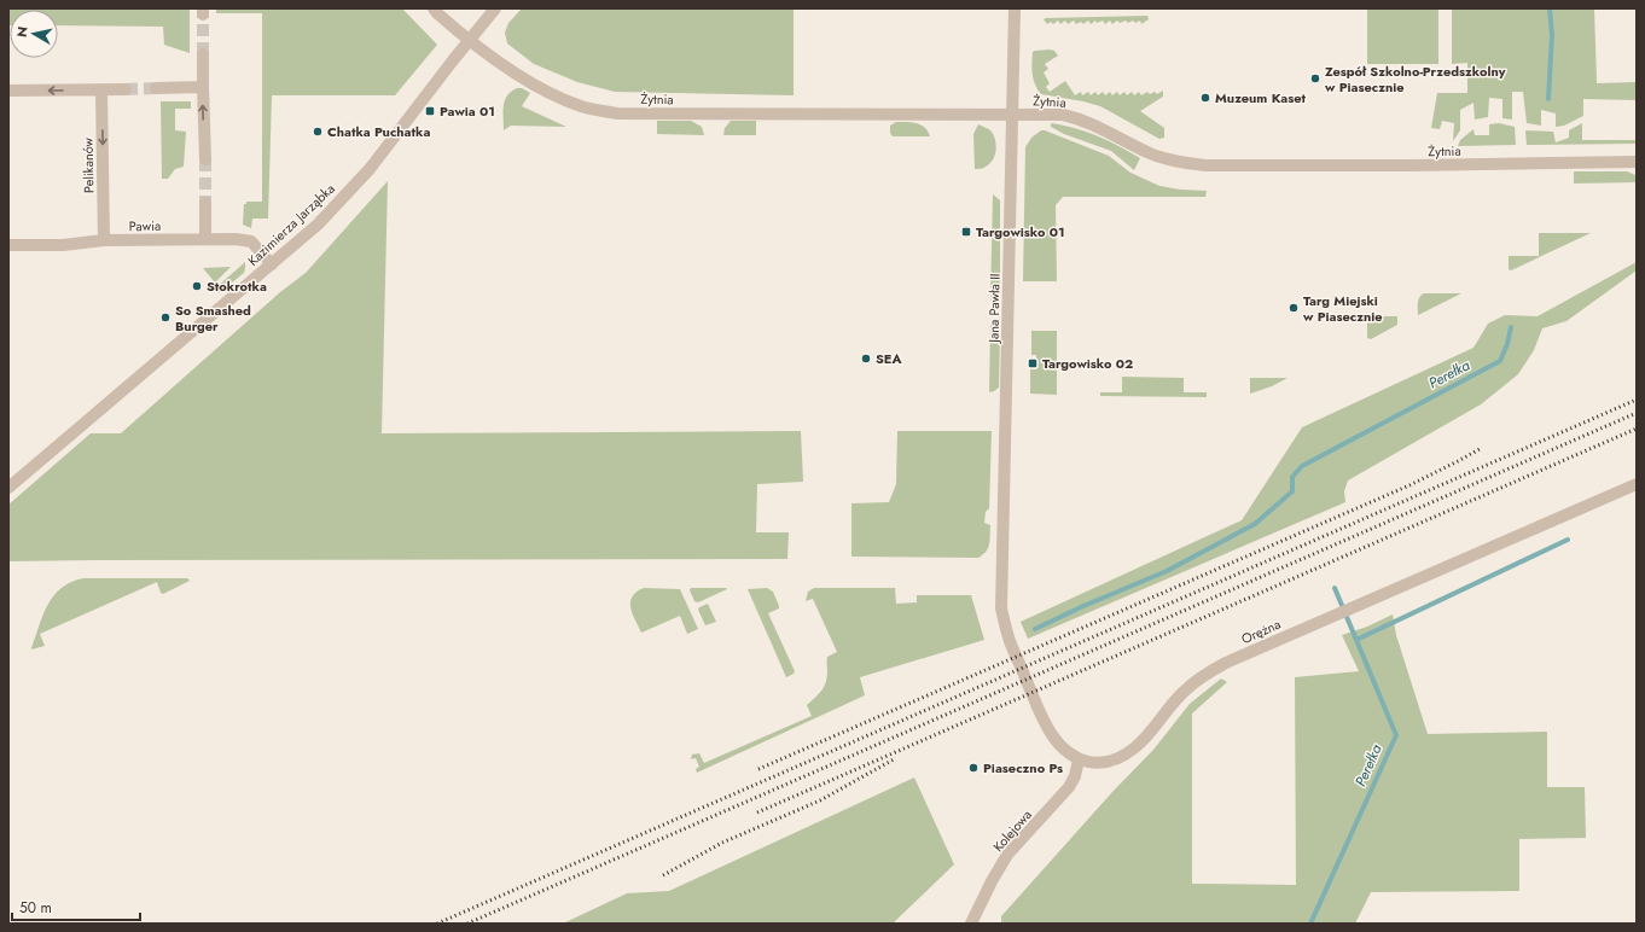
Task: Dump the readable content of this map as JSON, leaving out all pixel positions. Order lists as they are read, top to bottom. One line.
{"streets":{"street":["Żytnia","Pelikanów","Kazimierza Jarząbka","Pawia","Jana Pawła II","Orężna","Kolejowa"]},"crossings":[["Żytnia","Kazimierza Jarząbka"],["Żytnia","Jana Pawła II"],["Pelikanów","Pawia"],["Kazimierza Jarząbka","Pawia"],["Jana Pawła II","Orężna"],["Orężna","Kolejowa"]],"water":["Perełka"],"places":{"other":["Zespół Szkolno-Przedszkolny w Piasecznie","Muzeum Kaset","Chatka Puchatka","Stokrotka","Targ Miejski w Piasecznie","So Smashed Burger","SEA","Piaseczno Ps"],"transit":["Pawia 01","Targowisko 01","Targowisko 02"]},"scale_bar":"50 m","north":"left"}
